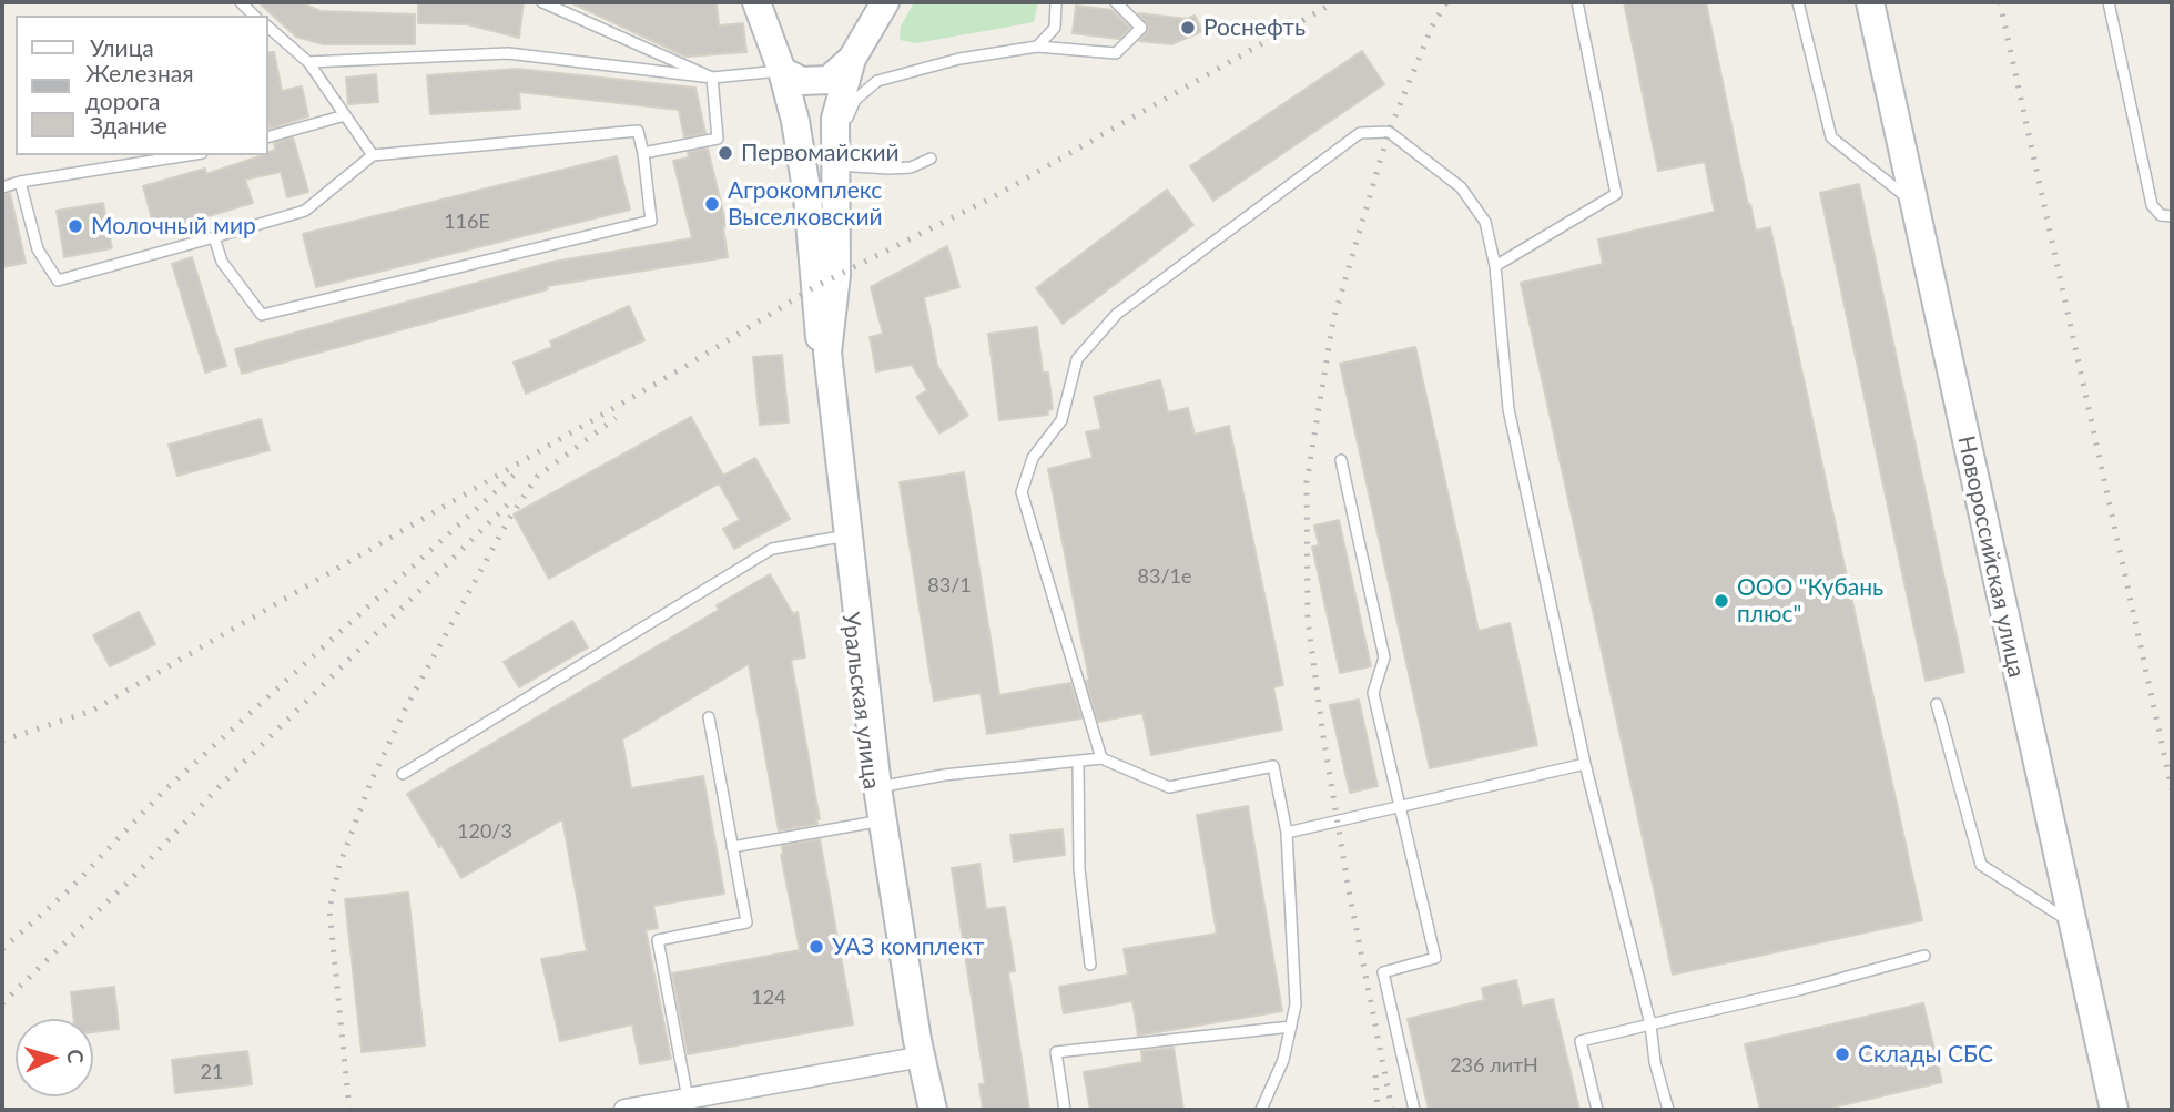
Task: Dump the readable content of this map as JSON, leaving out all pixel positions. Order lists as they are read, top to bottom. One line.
{"streets":{"main road":["Новороссийская улица","Уральская улица"]},"places":["Роснефть","Первомайский","Агрокомплекс Выселковский","Молочный мир","ООО \"Кубань плюс\"","УАЗ комплект","Склады СБС"],"house_numbers":["116Е","83/1е","83/1","120/3","124","236 литН","21"],"legend":["Улица","Железная дорога","Здание"],"north":"right"}
